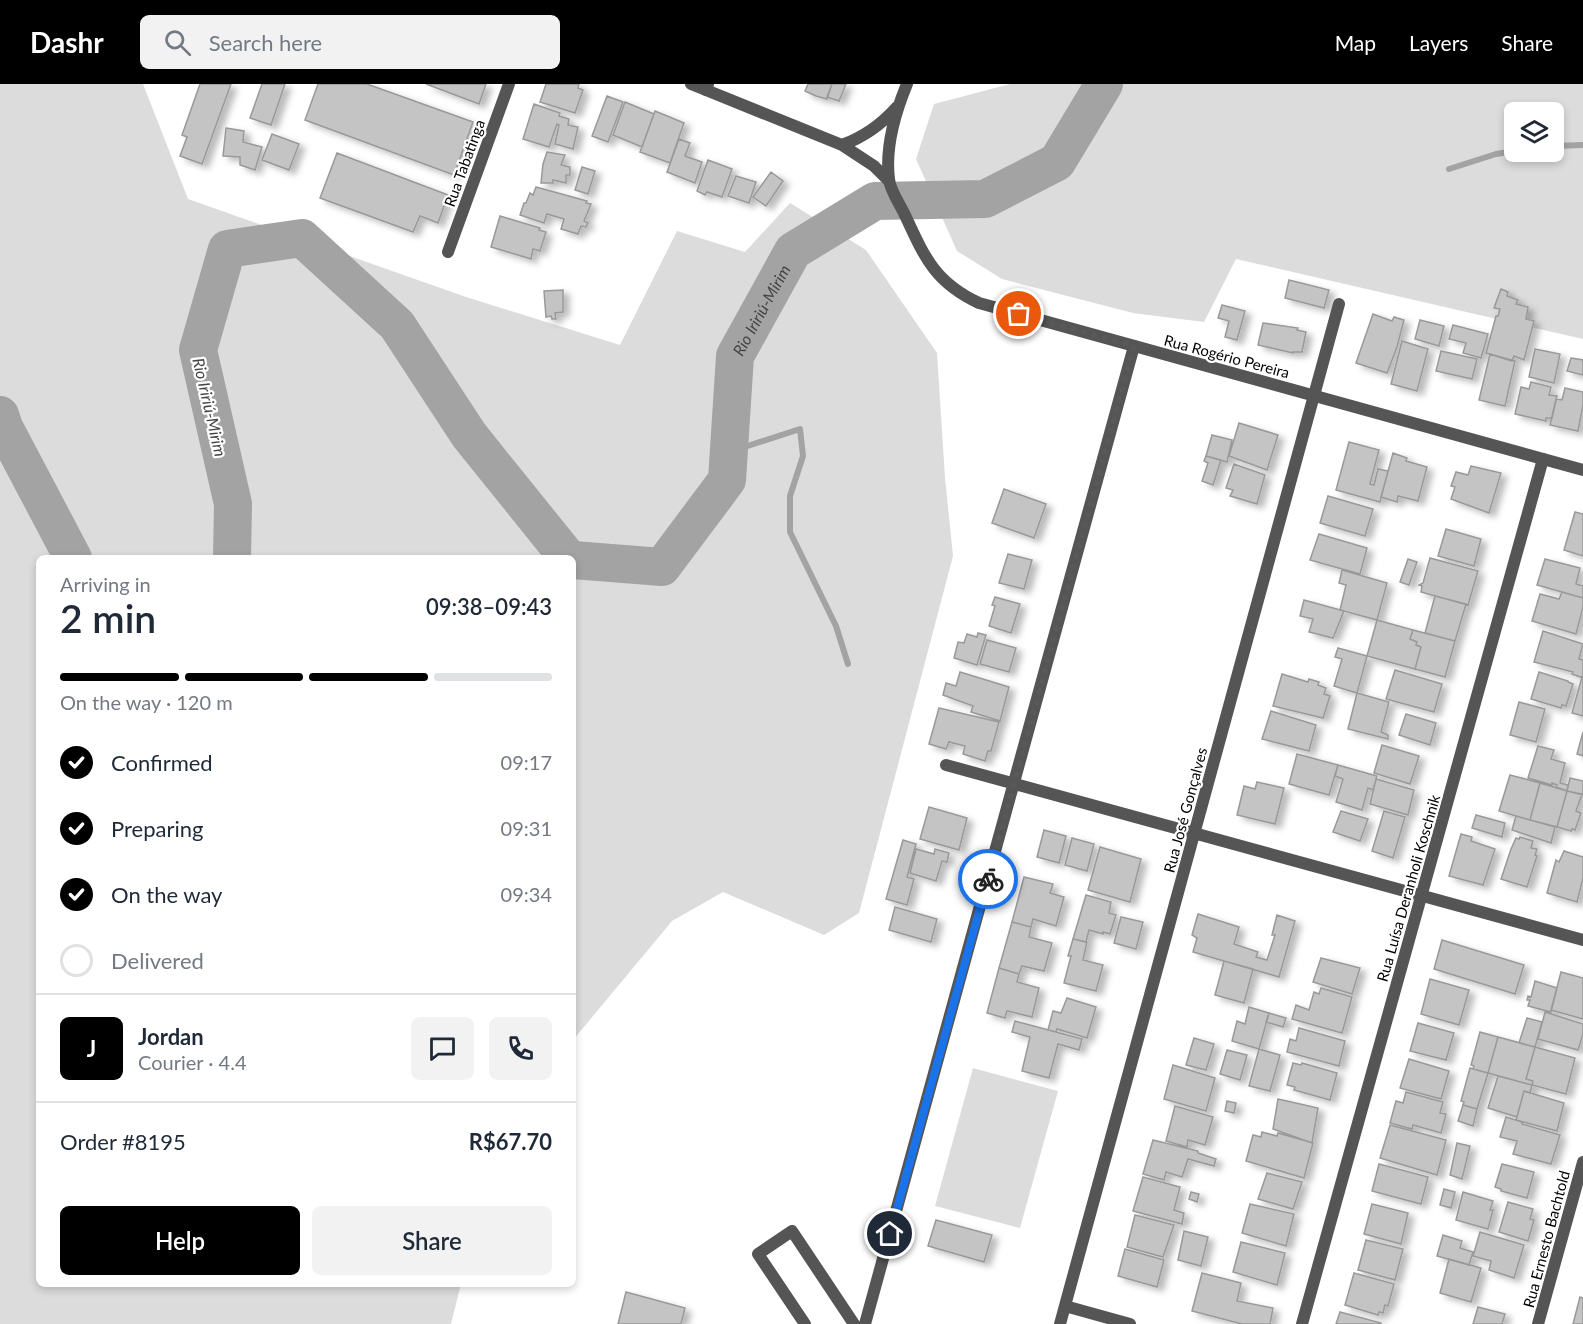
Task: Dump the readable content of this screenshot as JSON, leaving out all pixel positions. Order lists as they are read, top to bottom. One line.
{"streets":{"street":["Rua Tabatinga","Rua Rogério Pereira","Rua José Gonçalves","Rua Luísa Deranholi Koschnik","Rua Ernesto Bachtold"]},"crossings":[["Rua Rogério Pereira","Rua José Gonçalves"],["Rua Rogério Pereira","Rua Luísa Deranholi Koschnik"]],"water":["Rio Iririú-Mirim"],"page":{"header":"Dashr","search":"Search here","nav":["Map","Layers","Share"],"heading":["2 min","Arriving in","09:38–09:43"],"panel":["Jordan","Courier · 4.4","Order #8195","R$67.70"],"bar":"On the way · 120 m","list":[["Confirmed","09:17"],["Preparing","09:31"],["On the way","09:34"],"Delivered"],"round":"J","buttons":["Help","Share"]}}
